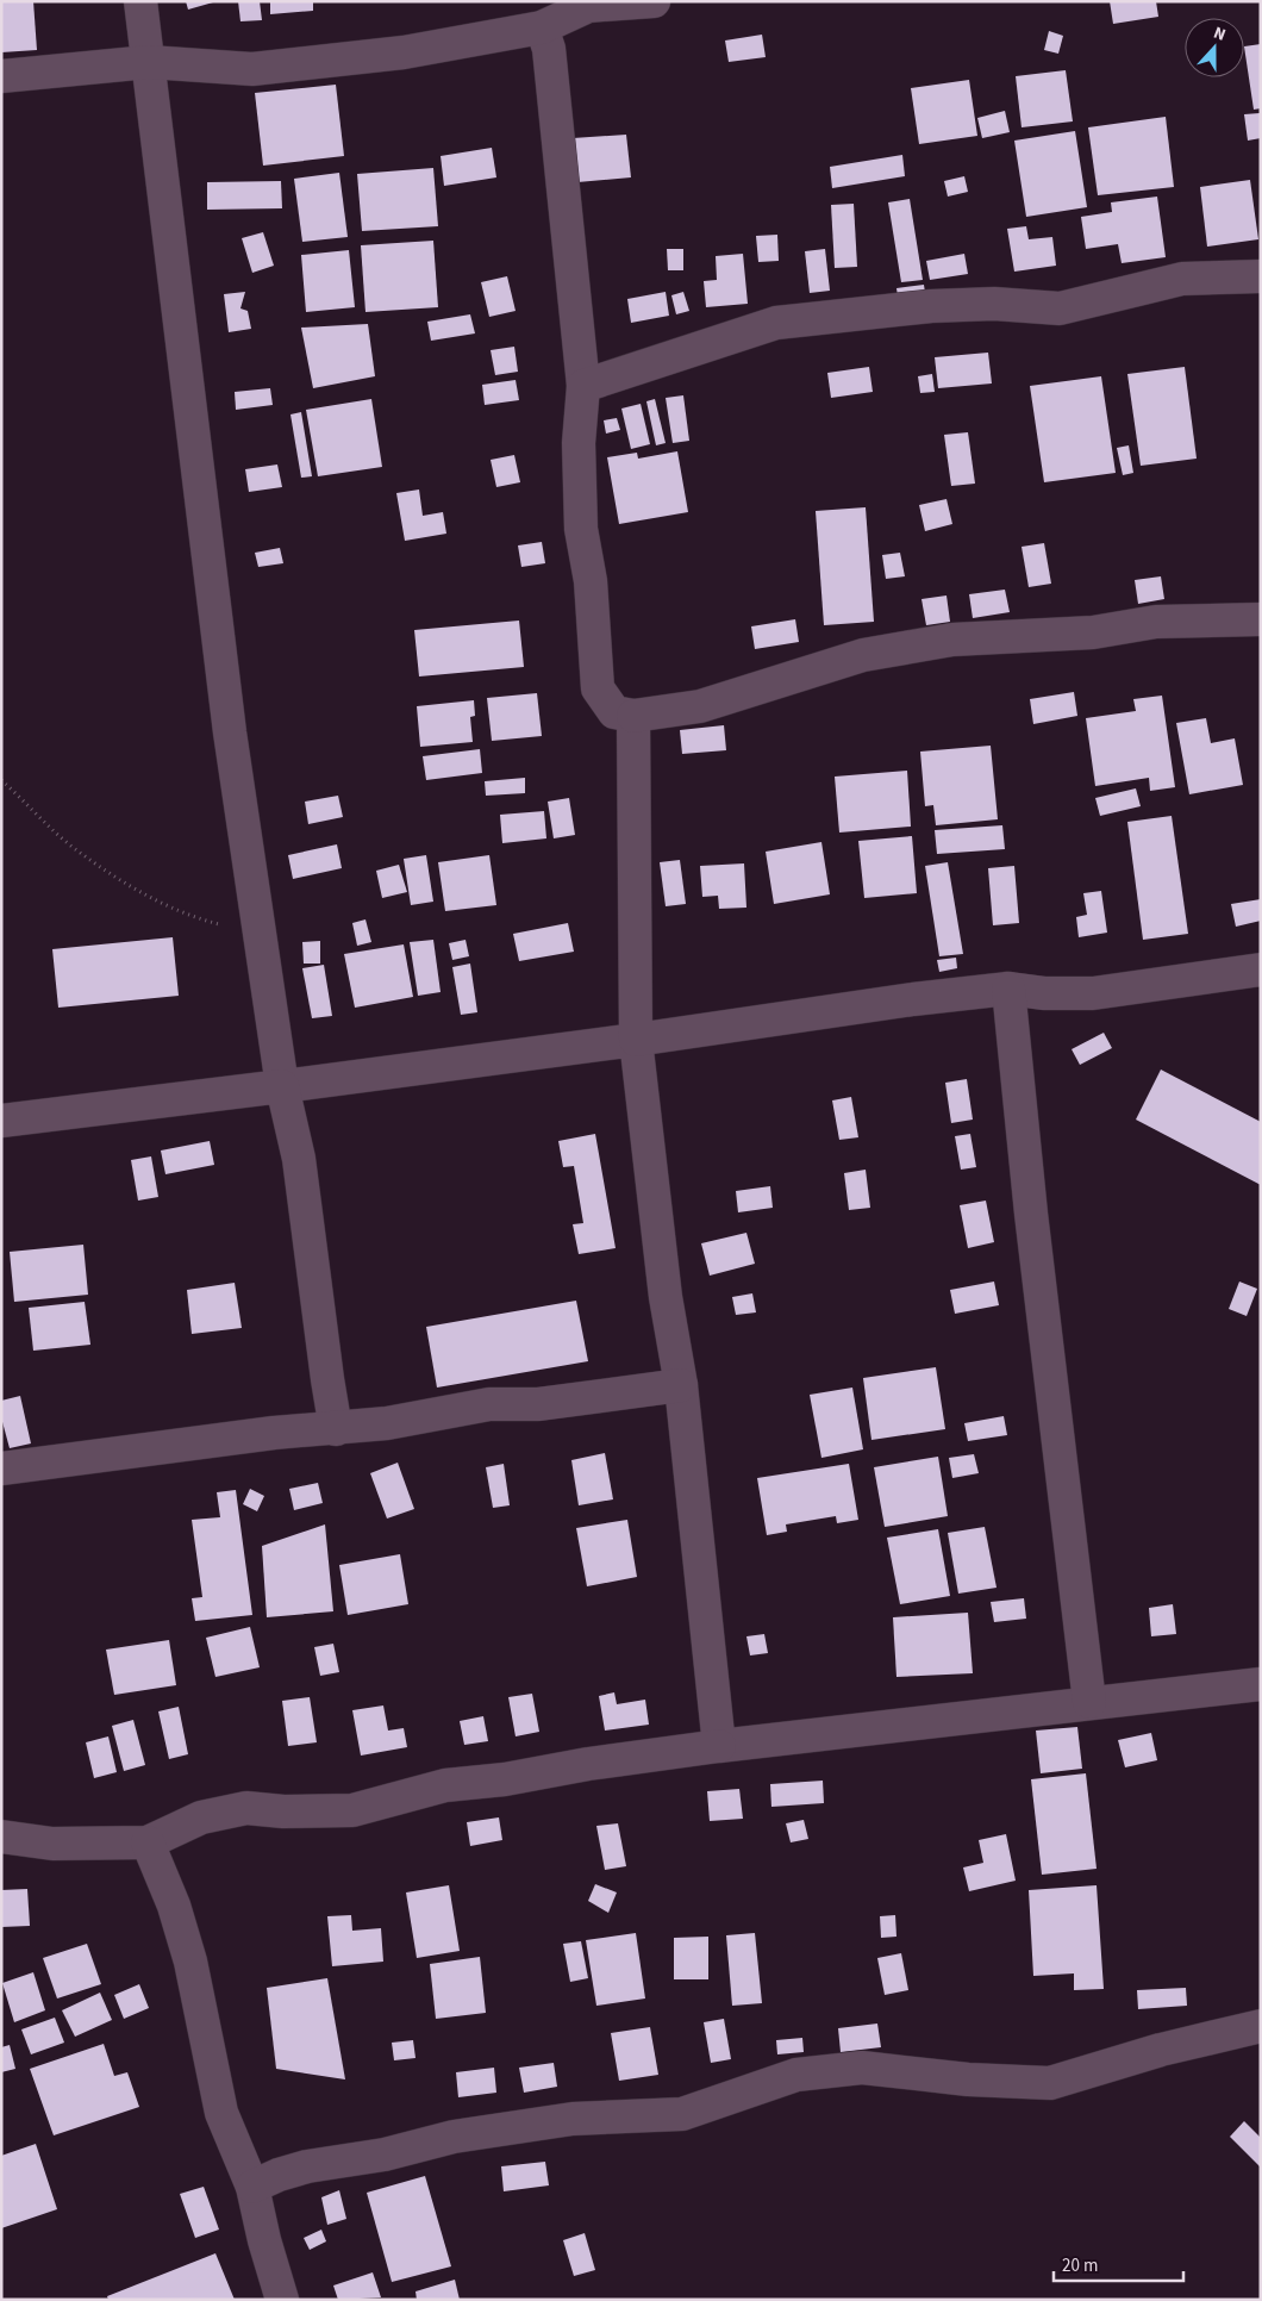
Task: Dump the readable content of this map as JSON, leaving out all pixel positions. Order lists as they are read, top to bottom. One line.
{"scale_bar":"20 m","north":"top"}
